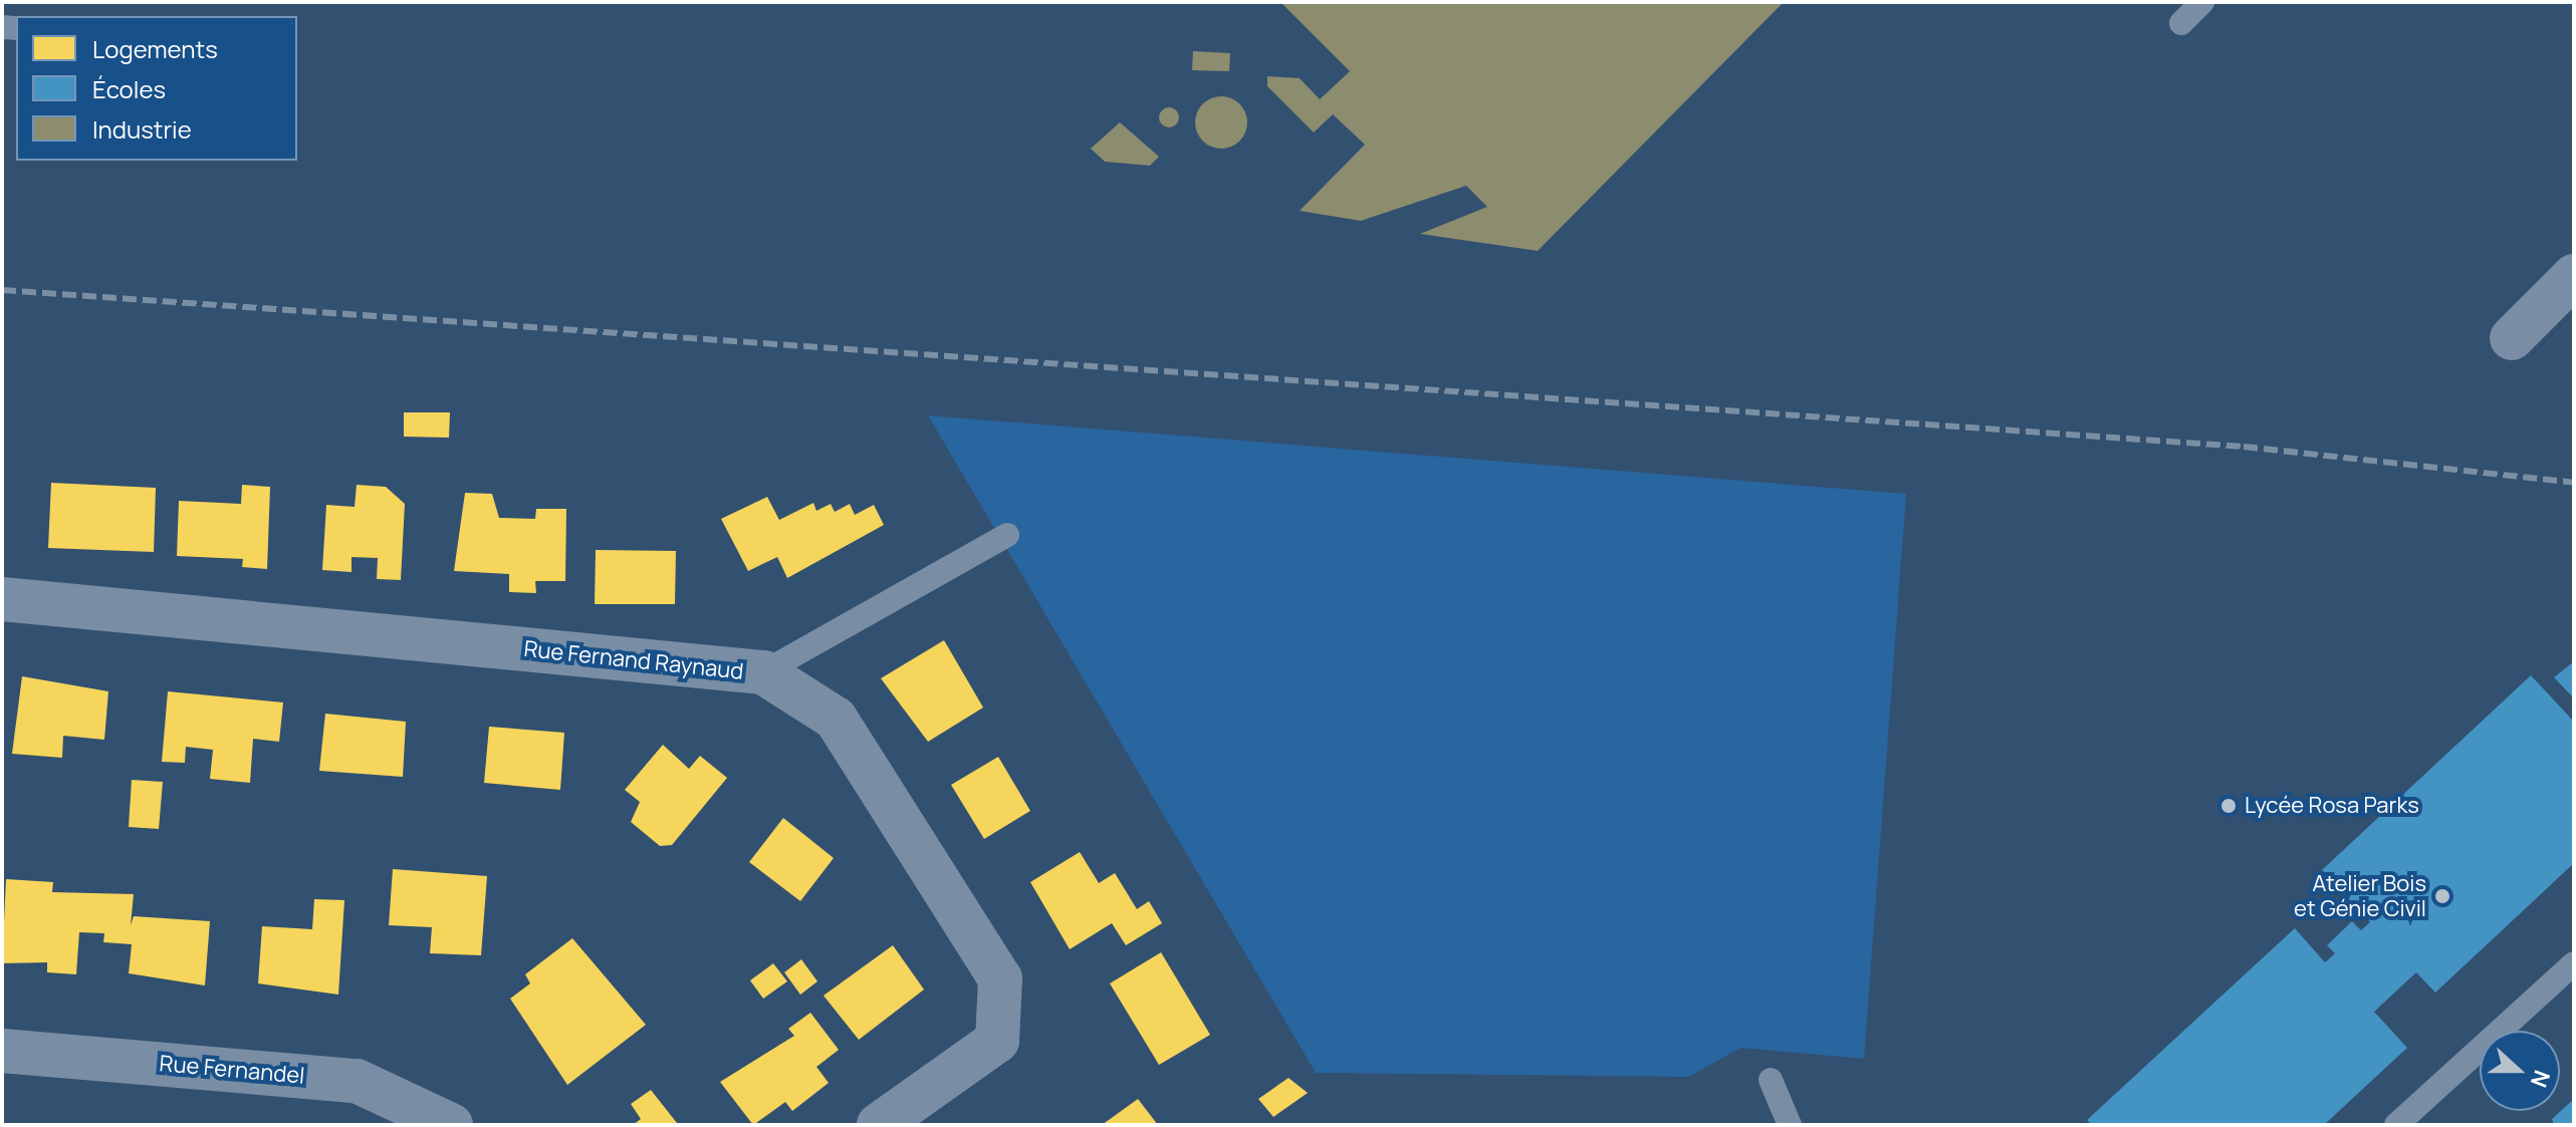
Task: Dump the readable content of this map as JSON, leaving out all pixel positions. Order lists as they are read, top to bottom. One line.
{"streets":{"street":["Rue Fernand Raynaud","Rue Fernandel"]},"places":["Lycée Rosa Parks","Atelier Bois et Génie Civil"],"legend":["Logements","Écoles","Industrie"],"north":"right"}
